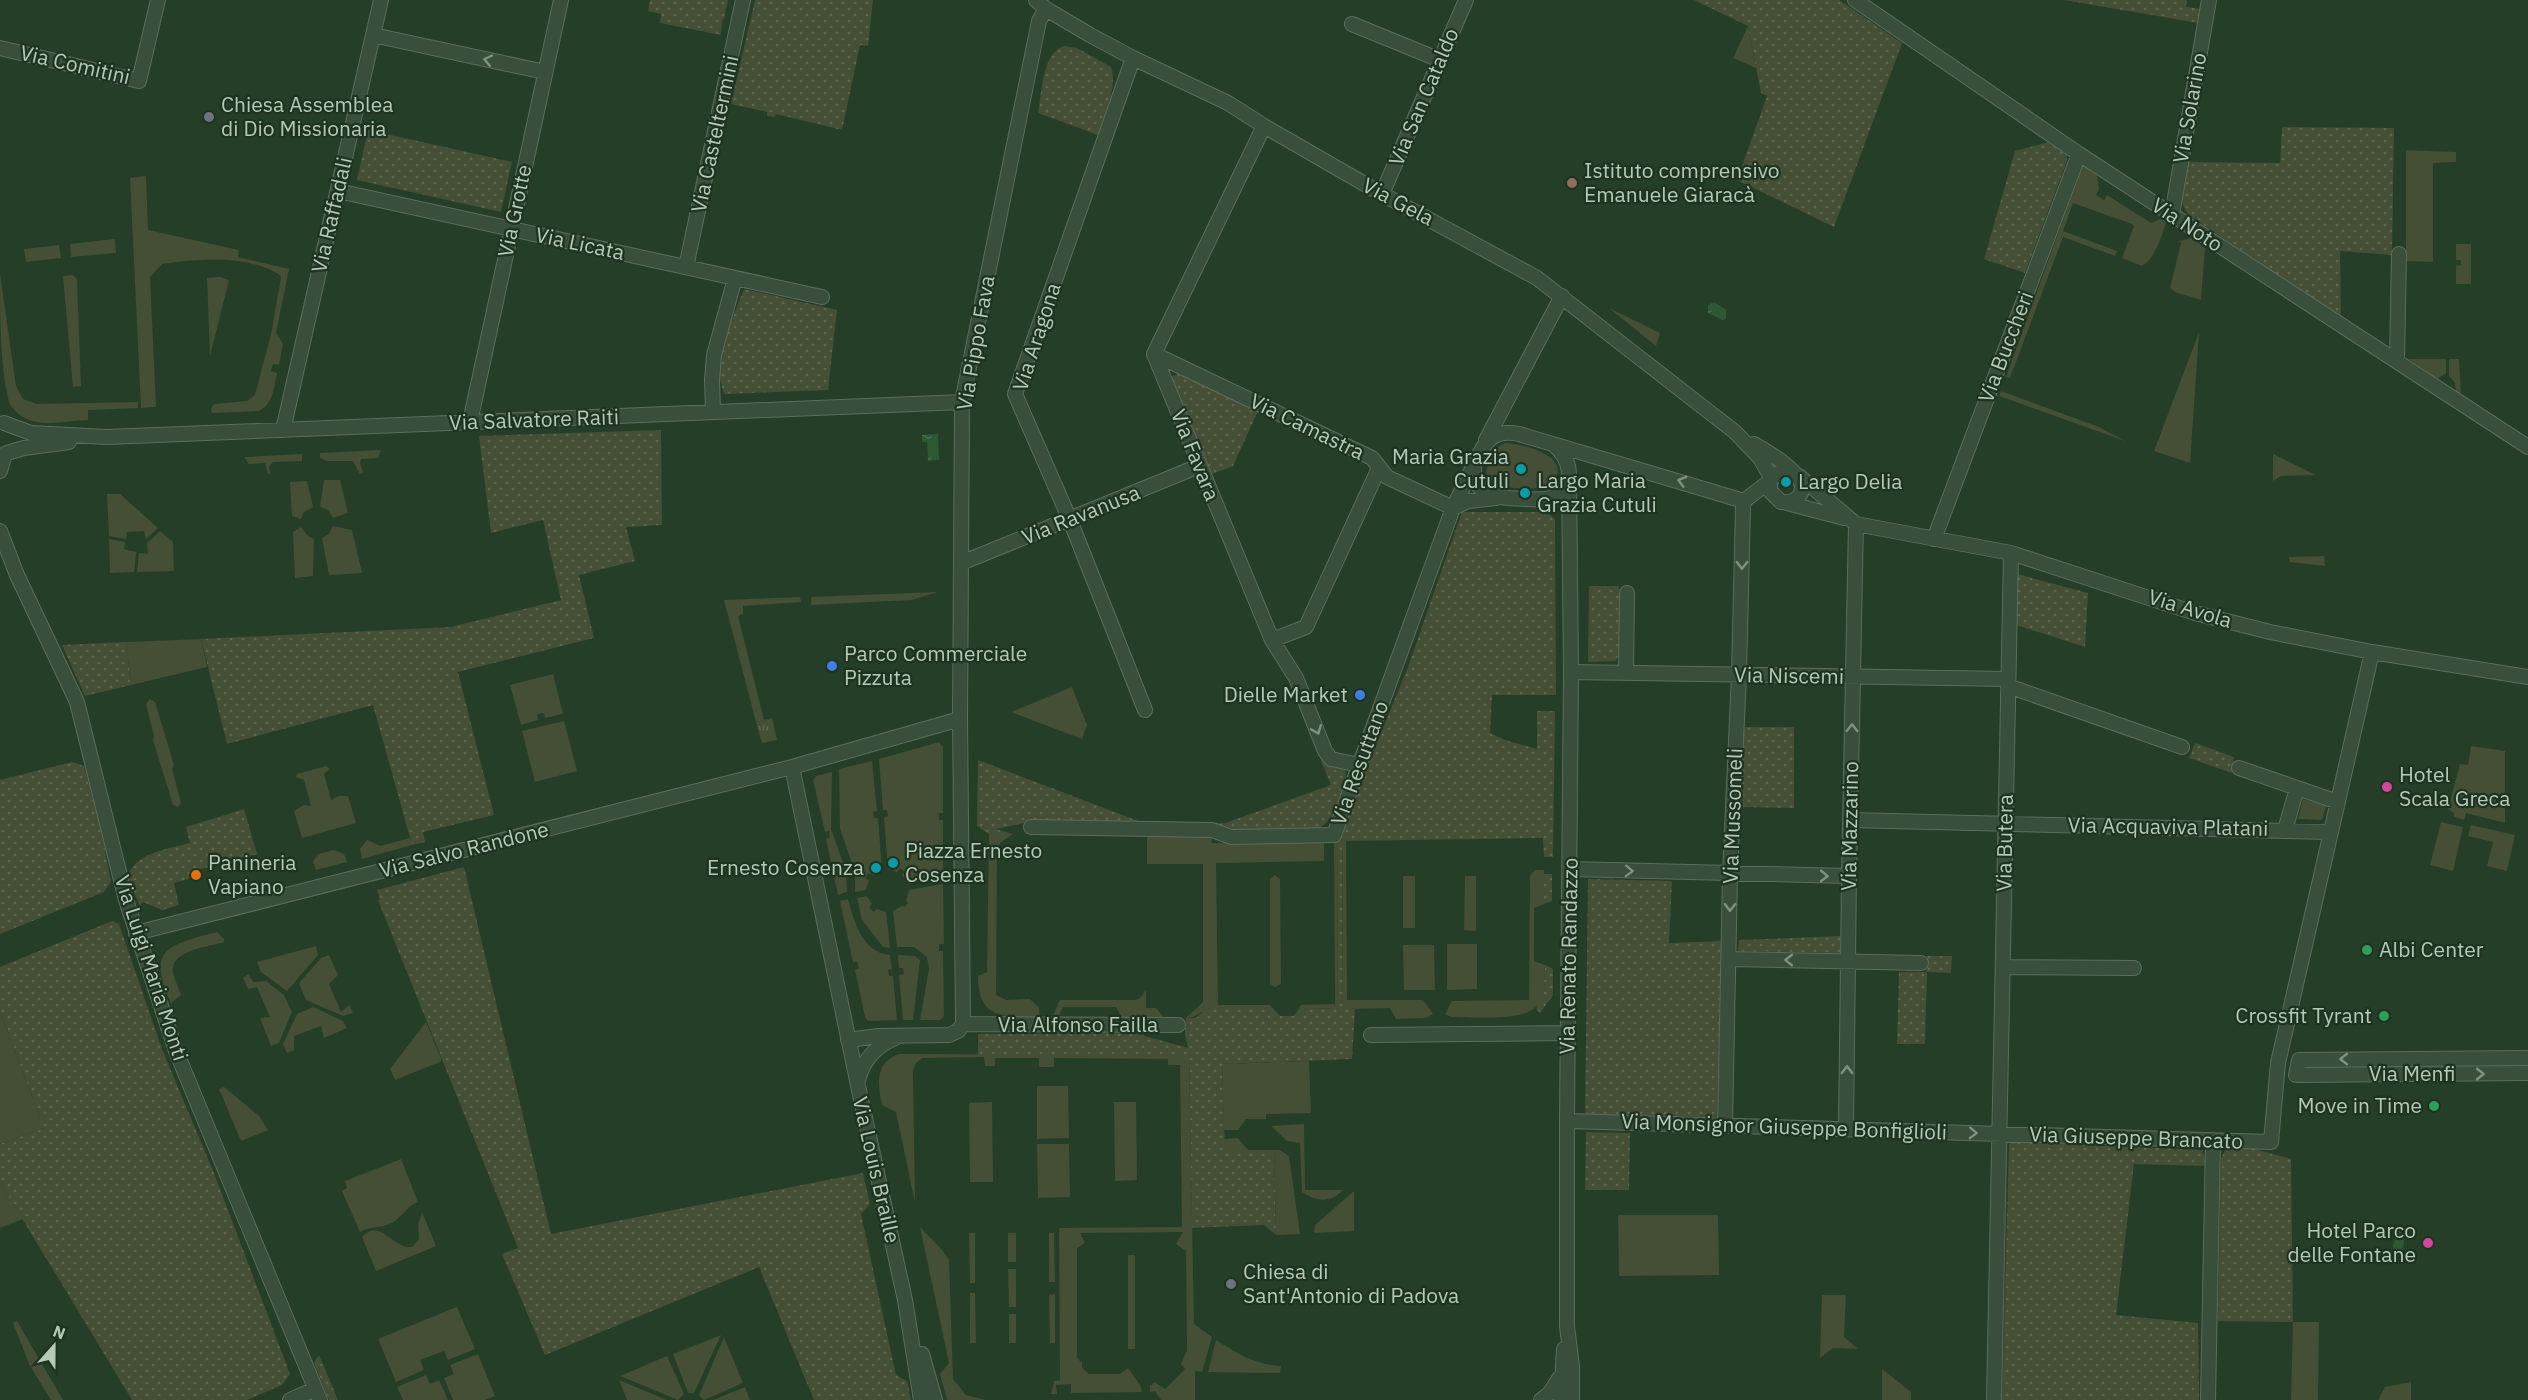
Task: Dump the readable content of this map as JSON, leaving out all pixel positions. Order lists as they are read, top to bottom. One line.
{"streets":{"street":["Via Comitini","Via San Cataldo","Via Solarino","Via Casteltermini","Via Gela","Via Grotte","Via Raffadali","Via Noto","Via Licata","Via Aragona","Via Pippo Fava","Via Buccheri","Via Salvatore Raiti","Via Camastra","Via Favara","Via Ravanusa","Via Avola","Via Niscemi","Via Resuttano","Via Mussomeli","Via Mazzarino","Via Acquaviva Platani","Via Butera","Via Salvo Randone","Via Renato Randazzo","Via Luigi Maria Monti","Via Alfonso Failla","Via Menfi","Via Monsignor Giuseppe Bonfiglioli","Via Giuseppe Brancato","Via Louis Braille"]},"crossings":[["Via San Cataldo","Via Gela"],["Via Solarino","Via Noto"],["Via Casteltermini","Via Licata"],["Via Gela","Via Aragona"],["Via Gela","Via Pippo Fava"],["Via Grotte","Via Licata"],["Via Grotte","Via Salvatore Raiti"],["Via Raffadali","Via Licata"],["Via Raffadali","Via Salvatore Raiti"],["Via Noto","Via Buccheri"],["Via Aragona","Via Ravanusa"],["Via Pippo Fava","Via Salvatore Raiti"],["Via Pippo Fava","Via Ravanusa"],["Via Pippo Fava","Via Salvo Randone"],["Via Pippo Fava","Via Alfonso Failla"],["Via Buccheri","Via Avola"],["Via Camastra","Via Favara"],["Via Camastra","Via Resuttano"],["Via Favara","Via Ravanusa"],["Via Favara","Via Resuttano"],["Via Avola","Via Mazzarino"],["Via Avola","Via Butera"],["Via Niscemi","Via Mussomeli"],["Via Niscemi","Via Mazzarino"],["Via Niscemi","Via Butera"],["Via Niscemi","Via Renato Randazzo"],["Via Resuttano","Via Renato Randazzo"],["Via Mussomeli","Via Monsignor Giuseppe Bonfiglioli"],["Via Mazzarino","Via Acquaviva Platani"],["Via Mazzarino","Via Monsignor Giuseppe Bonfiglioli"],["Via Acquaviva Platani","Via Butera"],["Via Acquaviva Platani","Via Giuseppe Brancato"],["Via Butera","Via Monsignor Giuseppe Bonfiglioli"],["Via Butera","Via Giuseppe Brancato"],["Via Salvo Randone","Via Luigi Maria Monti"],["Via Salvo Randone","Via Louis Braille"],["Via Renato Randazzo","Via Monsignor Giuseppe Bonfiglioli"],["Via Monsignor Giuseppe Bonfiglioli","Via Giuseppe Brancato"]],"one_way":["Via Mazzarino","Via Monsignor Giuseppe Bonfiglioli"],"places":["Chiesa Assemblea di Dio Missionaria","Istituto comprensivo Emanuele Giaracà","Maria Grazia Cutuli","Largo Delia","Largo Maria Grazia Cutuli","Parco Commerciale Pizzuta","Dielle Market","Hotel Scala Greca","Piazza Ernesto Cosenza","Ernesto Cosenza","Panineria Vapiano","Albi Center","Crossfit Tyrant","Move in Time","Hotel Parco delle Fontane","Chiesa di Sant'Antonio di Padova"],"north":"top"}
